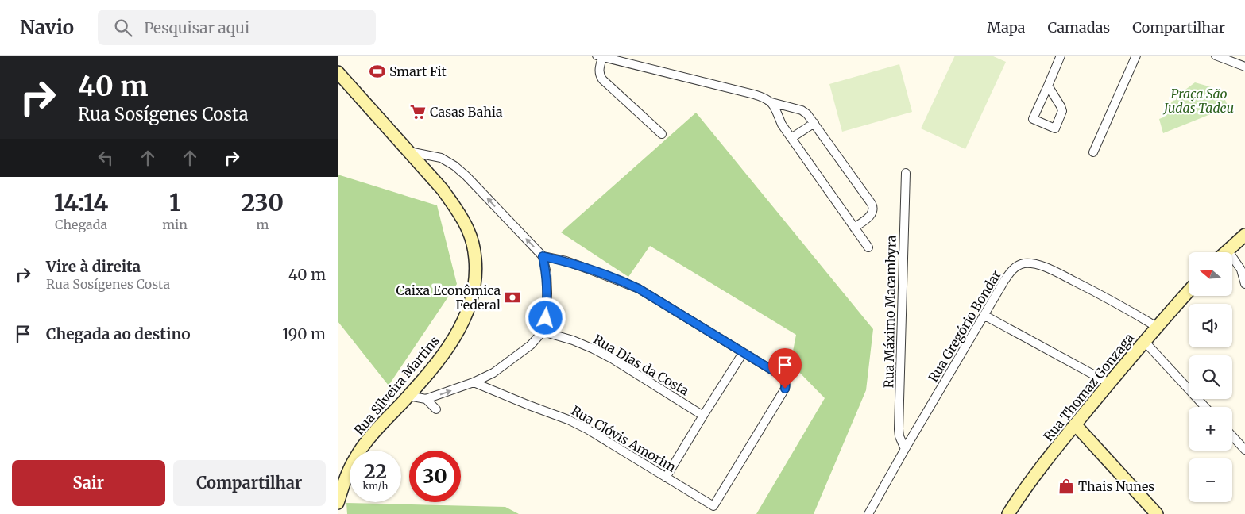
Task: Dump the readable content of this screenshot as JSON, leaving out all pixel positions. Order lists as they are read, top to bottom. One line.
{"streets":{"main road":["Rua Silveira Martins","Rua Thomaz Gonzaga"],"street":["Rua Máximo Macambyra","Rua Gregório Bondar","Rua Dias da Costa","Rua Clóvis Amorim"]},"crossings":[["Rua Máximo Macambyra","Rua Gregório Bondar"],["Rua Gregório Bondar","Rua Thomaz Gonzaga"]],"parks":["Praça São Judas Tadeu"],"places":{"sports":["Smart Fit"],"supermarket":["Casas Bahia"],"bank":["Caixa Econômica Federal"],"shop":["Thais Nunes"]},"north":"left","page":{"header":"Navio","search":"Pesquisar aqui","nav":["Mapa","Camadas","Compartilhar"],"turn":["40 m","Rua Sosígenes Costa"],"eta":["14:14","Chegada","1","min","230","m"],"list":[{"name":"Vire à direita","note":"Rua Sosígenes Costa","value":"40 m"},{"name":"Chegada ao destino","value":"190 m"}],"map_buttons":["+","−"],"speed":"22 km/h","limit":"30","buttons":["Sair","Compartilhar"]}}
